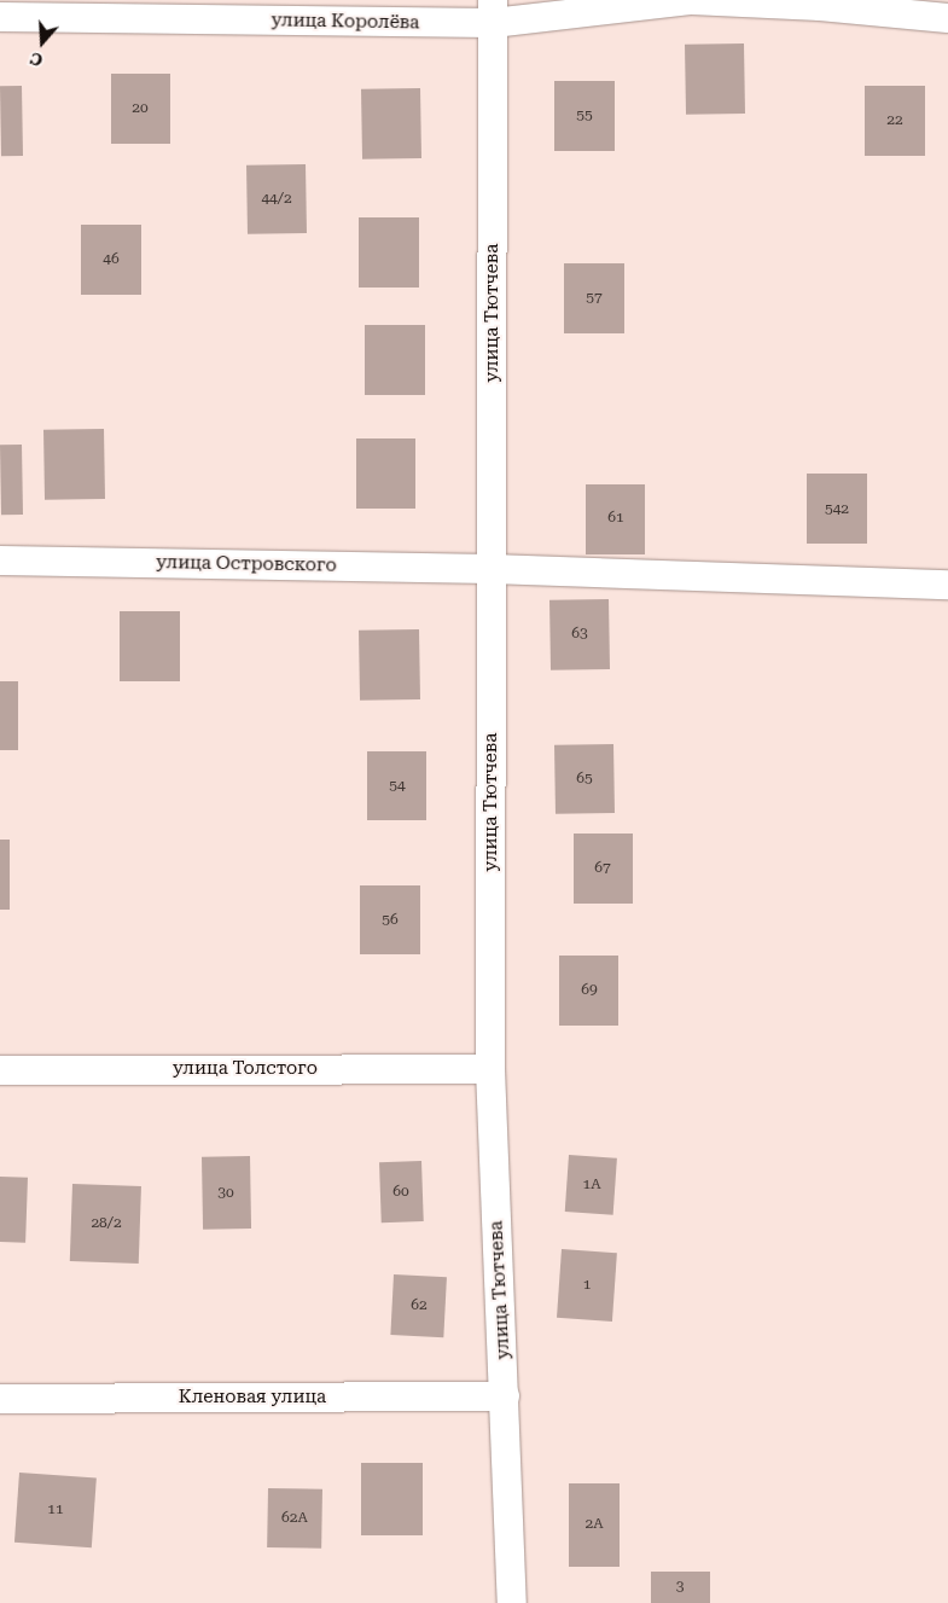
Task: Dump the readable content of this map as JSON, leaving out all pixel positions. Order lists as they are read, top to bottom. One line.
{"streets":{"street":["улица Королёва","улица Тютчева","улица Островского","улица Толстого","Кленовая улица"]},"crossings":[["улица Королёва","улица Тютчева"],["улица Тютчева","улица Островского"],["улица Тютчева","улица Толстого"],["улица Тютчева","Кленовая улица"]],"house_numbers":["20","55","22","44/2","46","57","542","61","63","65","54","67","56","69","1А","60","30","28/2","1","62","11","62А","2А","3"],"north":"bottom"}
